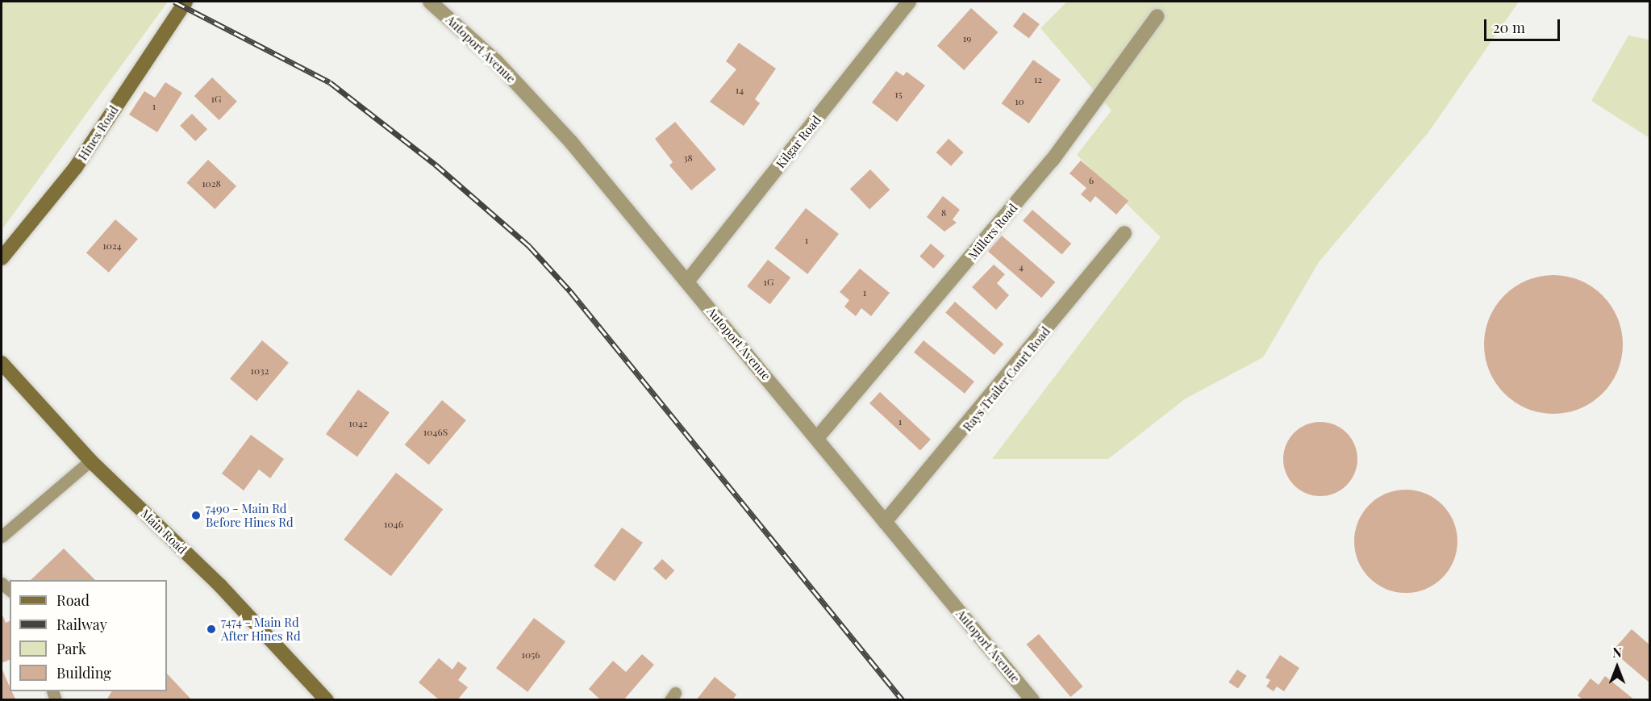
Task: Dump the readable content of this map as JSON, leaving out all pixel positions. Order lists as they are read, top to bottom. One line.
{"streets":{"main road":["Hines Road","Main Road"],"street":["Autoport Avenue","Kilgar Road","Millers Road","Rays Trailer Court Road"]},"crossings":[["Autoport Avenue","Kilgar Road"],["Autoport Avenue","Millers Road"],["Autoport Avenue","Rays Trailer Court Road"]],"places":["7490 - Main Rd Before Hines Rd","7474 - Main Rd After Hines Rd"],"house_numbers":["19","12","14","15","1G","10","1","38","6","1028","8","1","1024","4","1G","1","1032","1","1042","1046S","1046","1056"],"legend":["Road","Railway","Park","Building"],"scale_bar":"20 m","north":"top"}
